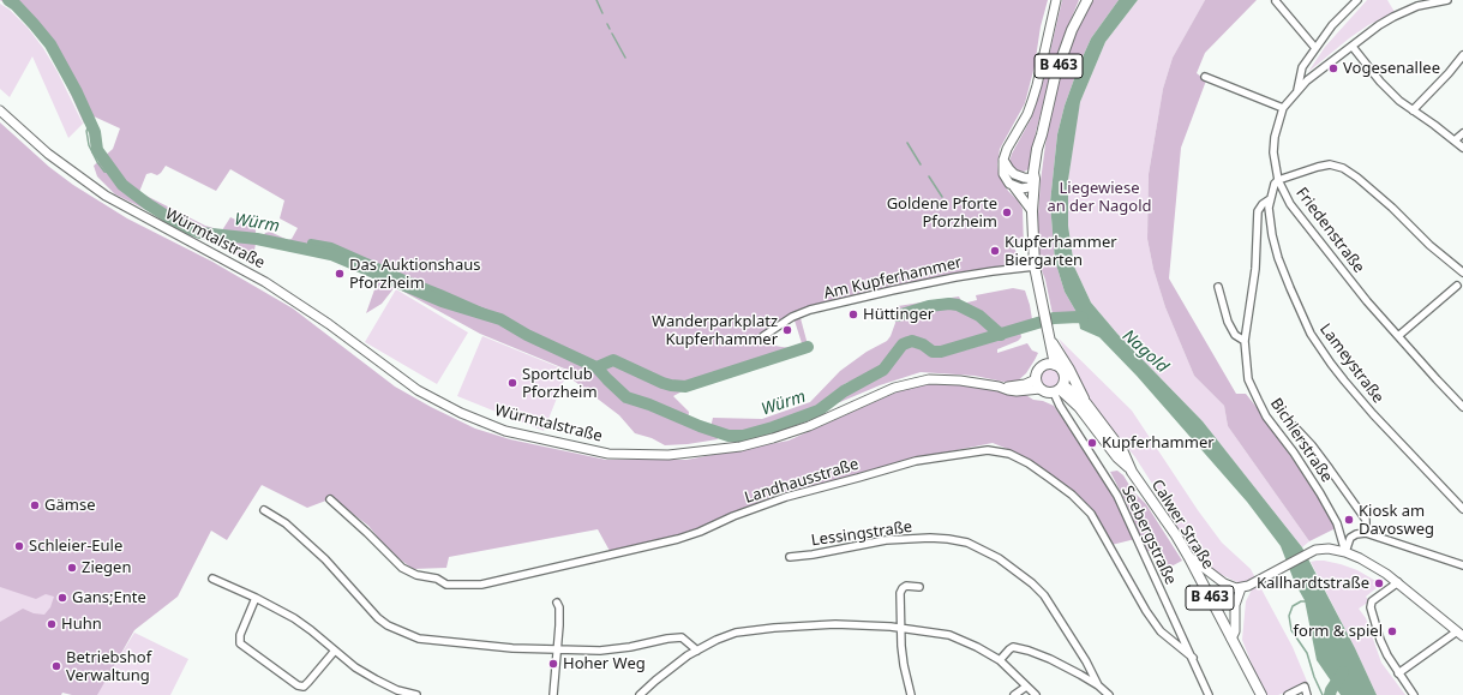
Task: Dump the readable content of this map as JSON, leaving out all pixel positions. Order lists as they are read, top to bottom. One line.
{"streets":{"main road":["B 463","Würmtalstraße","Calwer Straße"],"street":["Friedenstraße","Am Kupferhammer","Lameystraße","Bichlerstraße","Landhausstraße","Lessingstraße","Seebergstraße"]},"crossings":[["B 463","Am Kupferhammer"],["B 463","Calwer Straße"],["Friedenstraße","Lameystraße"],["Würmtalstraße","Calwer Straße"],["Würmtalstraße","Seebergstraße"],["Lameystraße","Bichlerstraße"],["Landhausstraße","Seebergstraße"],["Calwer Straße","Seebergstraße"]],"water":["Würm","Nagold"],"parks":["Liegewiese an der Nagold"],"places":["Vogesenallee","Goldene Pforte Pforzheim","Kupferhammer Biergarten","Das Auktionshaus Pforzheim","Hüttinger","Wanderparkplatz Kupferhammer","Sportclub Pforzheim","Kupferhammer","Gämse","Kiosk am Davosweg","Schleier-Eule","Ziegen","Kallhardtstraße","Gans;Ente","Huhn","form & spiel","Hoher Weg","Betriebshof Verwaltung"]}
